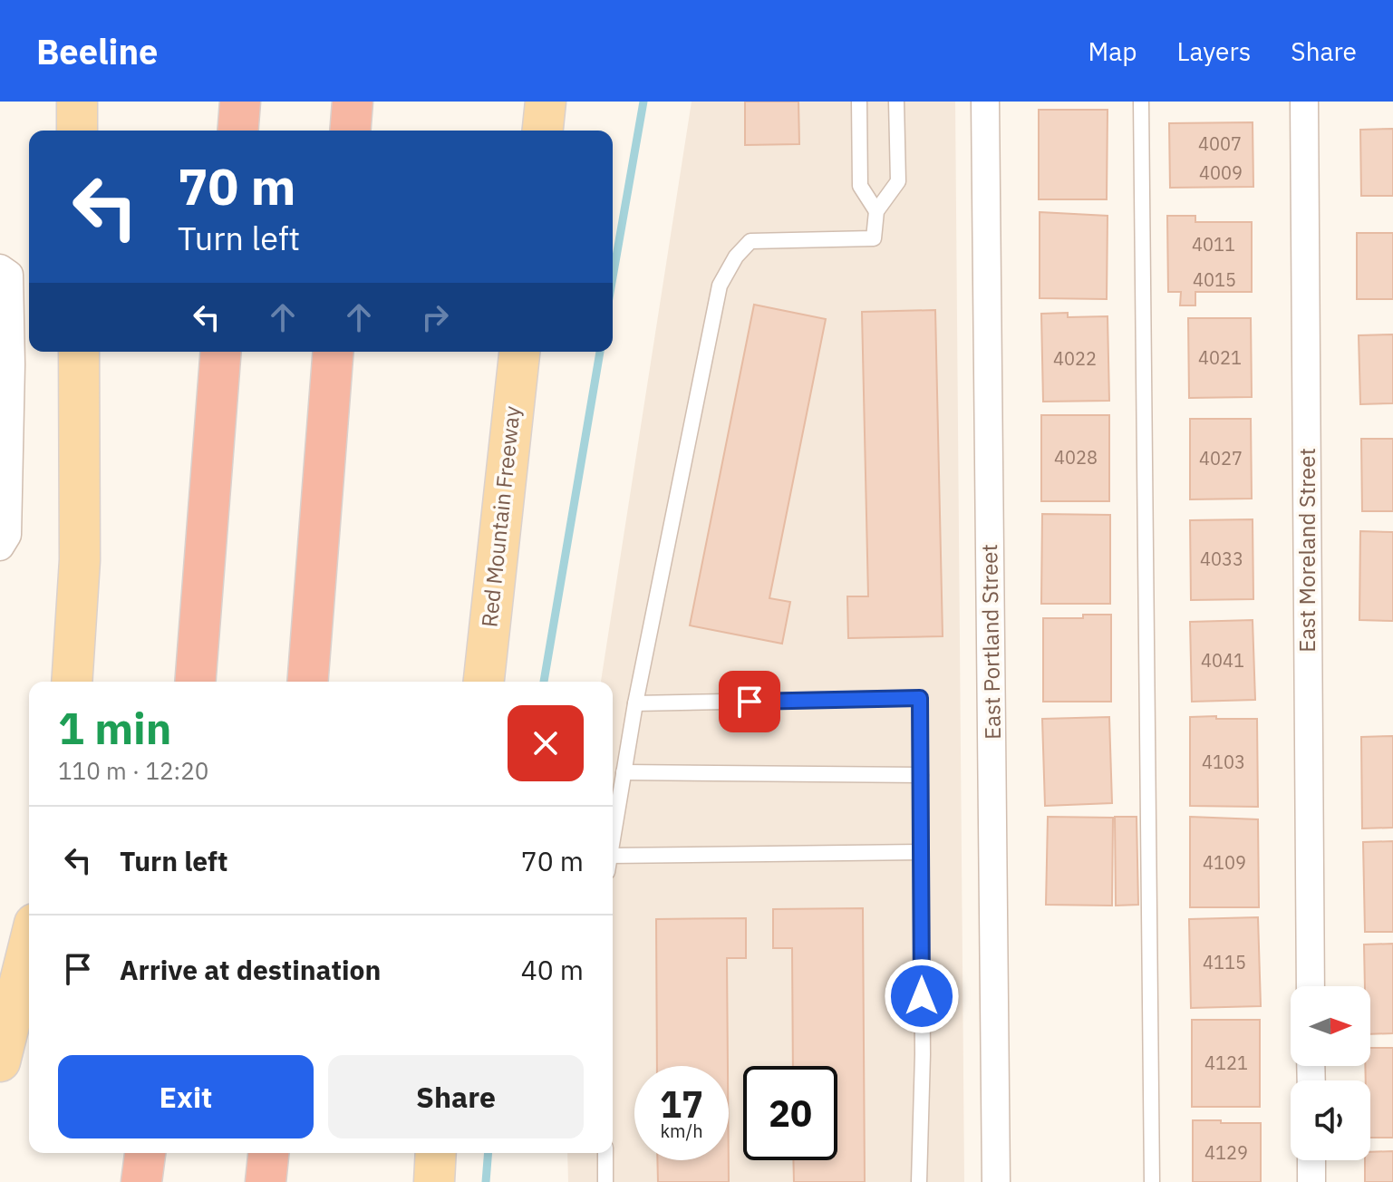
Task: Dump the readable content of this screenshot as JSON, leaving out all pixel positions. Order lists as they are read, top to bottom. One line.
{"streets":{"main road":["Red Mountain Freeway"],"street":["East Moreland Street","East Portland Street"]},"house_numbers":["4007","4009","4011","4015","4021","4022","4028","4027","4033","4041","4103","4109","4115","4121","4129"],"north":"right","page":{"header":"Beeline","nav":["Map","Layers","Share"],"turn":["70 m","Turn left"],"heading":["1 min","110 m · 12:20"],"list":[{"name":"Turn left","value":"70 m"},{"name":"Arrive at destination","value":"40 m"}],"buttons":["Exit","Share"],"speed":"17 km/h","limit":"20"}}
